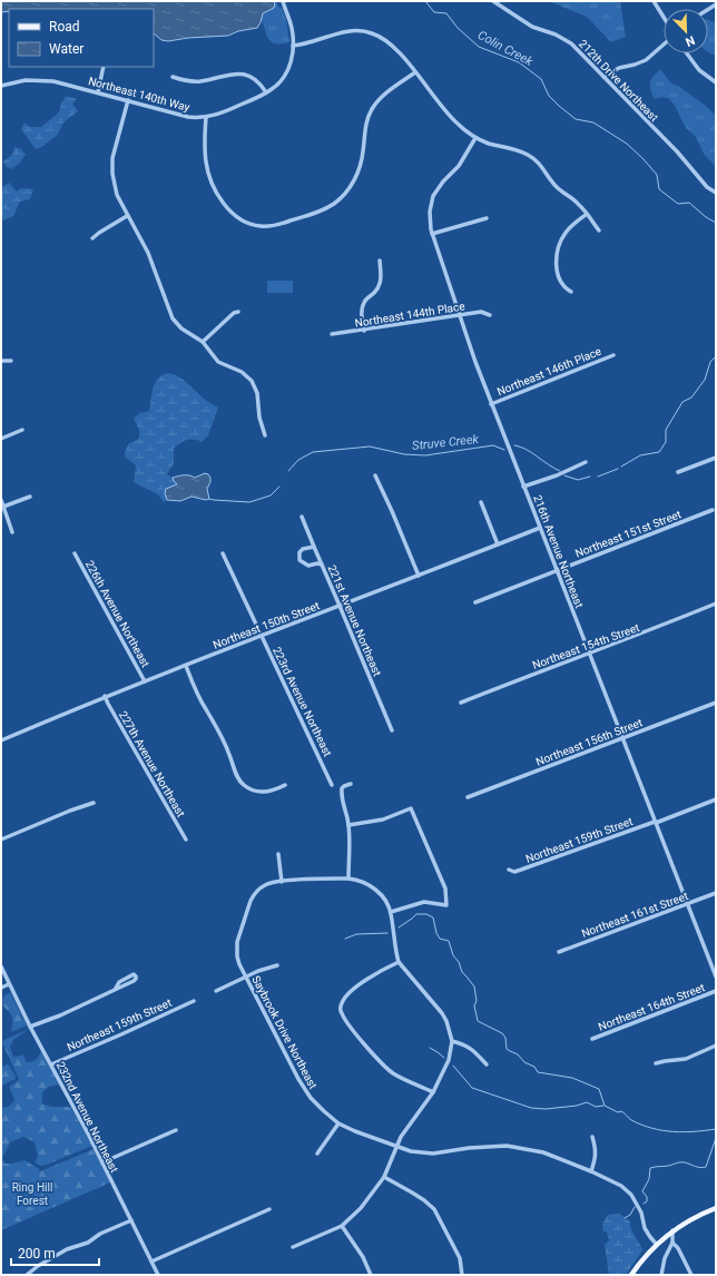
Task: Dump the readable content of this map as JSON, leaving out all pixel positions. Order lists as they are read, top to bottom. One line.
{"streets":{"street":["212th Drive Northeast","Northeast 140th Way","Northeast 144th Place","Northeast 146th Place","Northeast 151st Street","216th Avenue Northeast","226th Avenue Northeast","221st Avenue Northeast","Northeast 150th Street","Northeast 154th Street","223rd Avenue Northeast","Northeast 156th Street","227th Avenue Northeast","Northeast 159th Street","Northeast 161st Street","Northeast 164th Street","Saybrook Drive Northeast","232nd Avenue Northeast"]},"crossings":[["Northeast 144th Place","216th Avenue Northeast"],["Northeast 146th Place","216th Avenue Northeast"],["Northeast 151st Street","216th Avenue Northeast"],["216th Avenue Northeast","Northeast 150th Street"],["216th Avenue Northeast","Northeast 154th Street"],["216th Avenue Northeast","Northeast 156th Street"],["216th Avenue Northeast","Northeast 159th Street"],["216th Avenue Northeast","Northeast 161st Street"],["226th Avenue Northeast","Northeast 150th Street"],["221st Avenue Northeast","Northeast 150th Street"],["Northeast 150th Street","223rd Avenue Northeast"],["Northeast 150th Street","227th Avenue Northeast"],["Northeast 159th Street","232nd Avenue Northeast"]],"water":["Colin Creek","Struve Creek"],"parks":["Ring Hill Forest"],"legend":["Road","Water"],"scale_bar":"200 m","north":"bottom right"}
